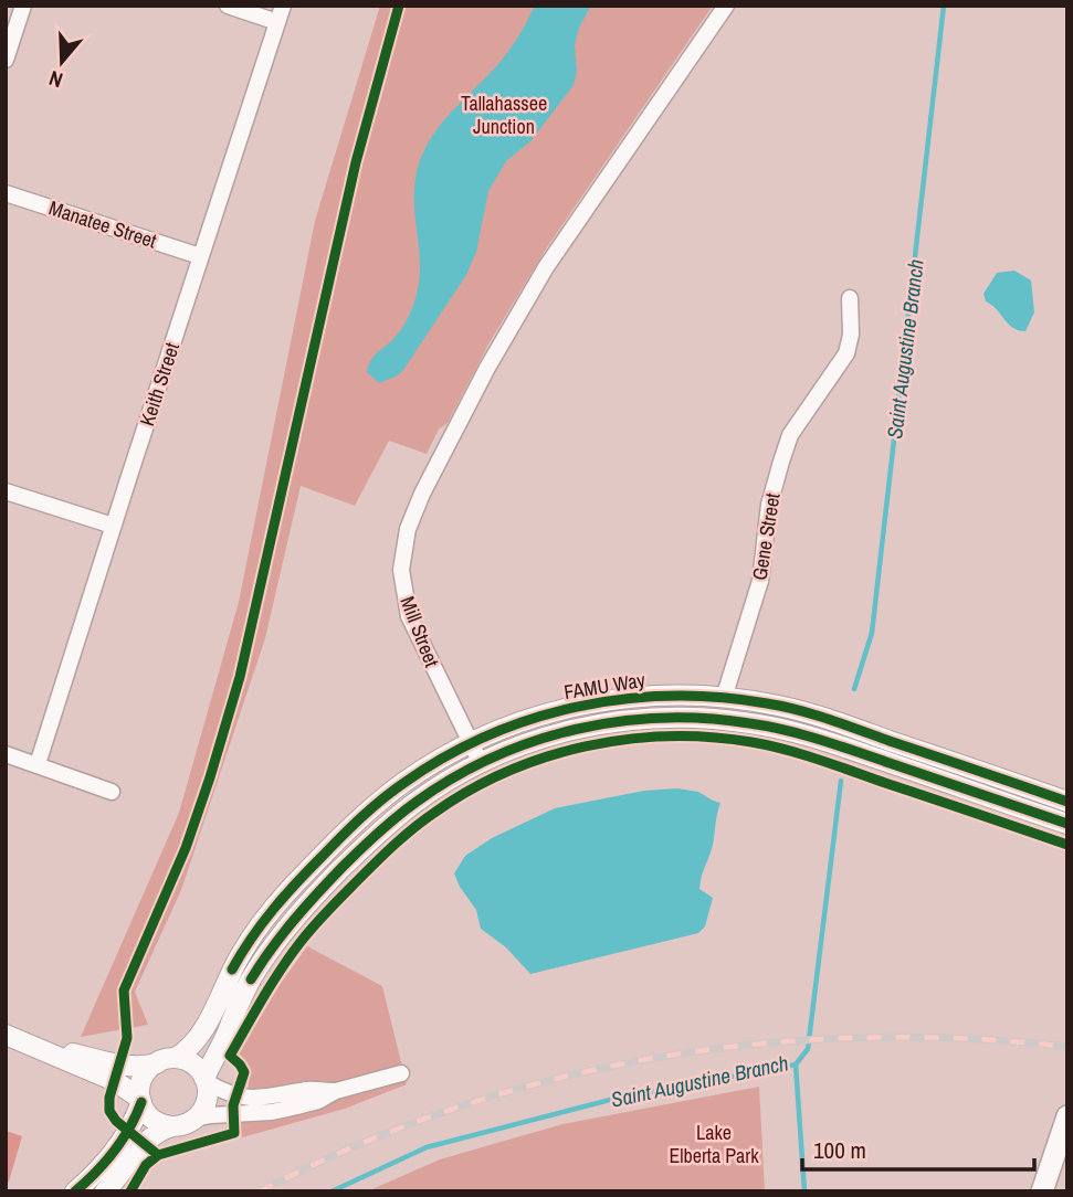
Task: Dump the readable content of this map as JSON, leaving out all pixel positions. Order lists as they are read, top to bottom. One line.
{"streets":{"street":["Manatee Street","Keith Street","Gene Street","Mill Street","FAMU Way"]},"crossings":[["Manatee Street","Keith Street"],["Gene Street","FAMU Way"],["Mill Street","FAMU Way"]],"water":["Saint Augustine Branch"],"parks":["Tallahassee Junction","Lake Elberta Park"],"scale_bar":"100 m","north":"bottom"}
